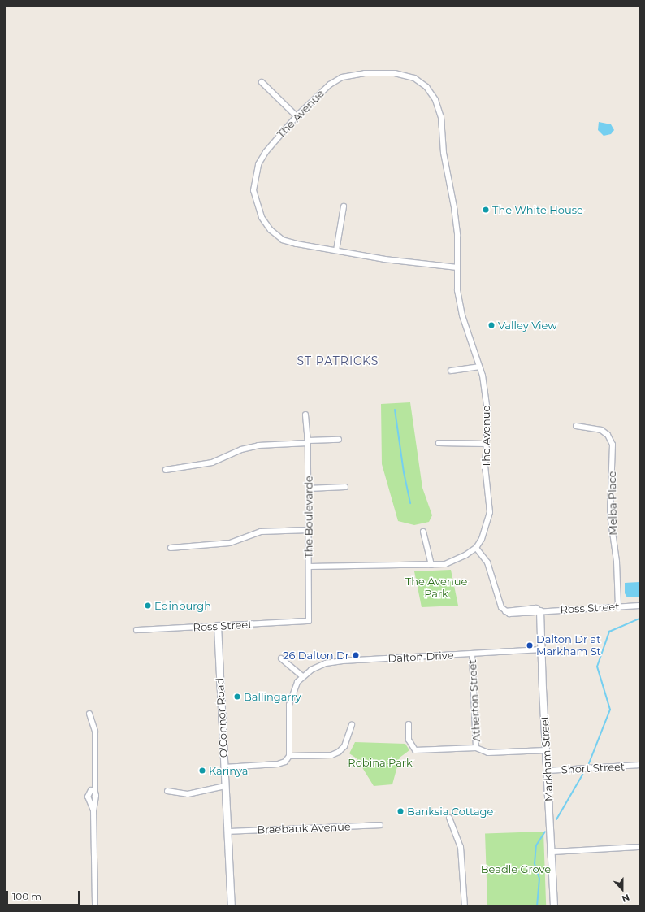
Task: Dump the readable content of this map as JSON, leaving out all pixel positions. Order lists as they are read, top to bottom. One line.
{"streets":{"street":["The Avenue","Melba Place","The Boulevarde","Ross Street","Dalton Drive","Atherton Street","O'Connor Road","Markham Street","Short Street","Braebank Avenue"]},"crossings":[["The Avenue","Ross Street"],["Melba Place","Ross Street"],["The Boulevarde","Ross Street"],["Ross Street","O'Connor Road"],["Ross Street","Markham Street"],["Dalton Drive","Atherton Street"],["Dalton Drive","Markham Street"],["O'Connor Road","Braebank Avenue"],["Markham Street","Short Street"]],"districts":["ST PATRICKS"],"parks":["The Avenue Park","Robina Park","Beadle Grove"],"places":["The White House","Valley View","Edinburgh","Dalton Dr at Markham St","26 Dalton Dr","Ballingarry","Karinya","Banksia Cottage"],"scale_bar":"100 m","north":"bottom"}
